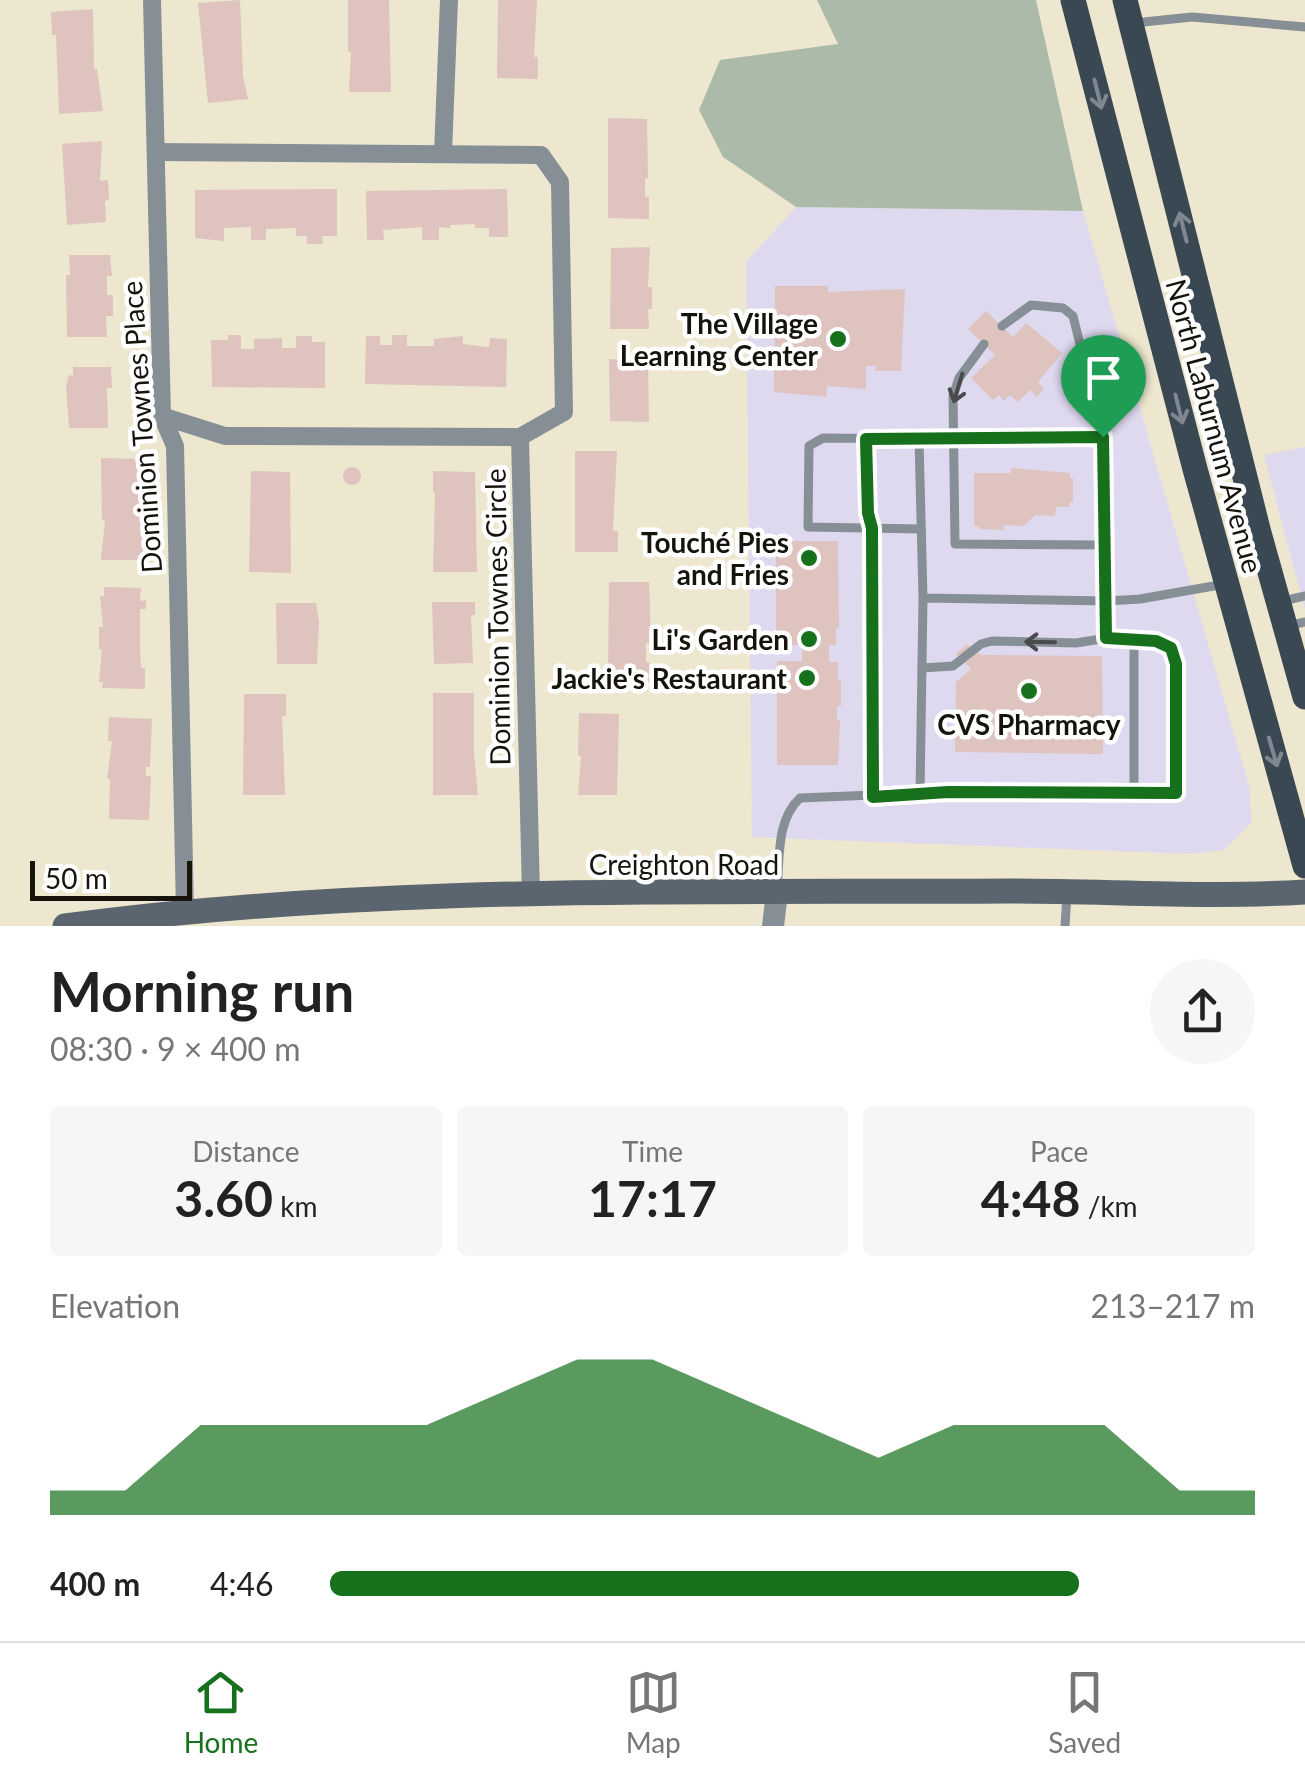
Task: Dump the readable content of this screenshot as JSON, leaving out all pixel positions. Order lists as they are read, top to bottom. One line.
{"streets":{"main road":["North Laburnum Avenue","Creighton Road"],"street":["Dominion Townes Place","Dominion Townes Circle"]},"crossings":[["Dominion Townes Place","Dominion Townes Circle"],["Dominion Townes Place","Creighton Road"],["Dominion Townes Circle","Creighton Road"]],"places":["The Village Learning Center","Touché Pies and Fries","Li's Garden","Jackie's Restaurant","CVS Pharmacy"],"scale_bar":"50 m","page":{"scale":"50 m","heading":["Morning run","08:30 · 9 × 400 m"],"stats":[["Distance","3.60 km"],["Time","17:17"],["Pace","4:48 /km"]],"chart":["Elevation","213–217 m"],"list":[{"name":"400 m","note":"4:46"}],"tabs":["Home","Map","Saved"]}}
